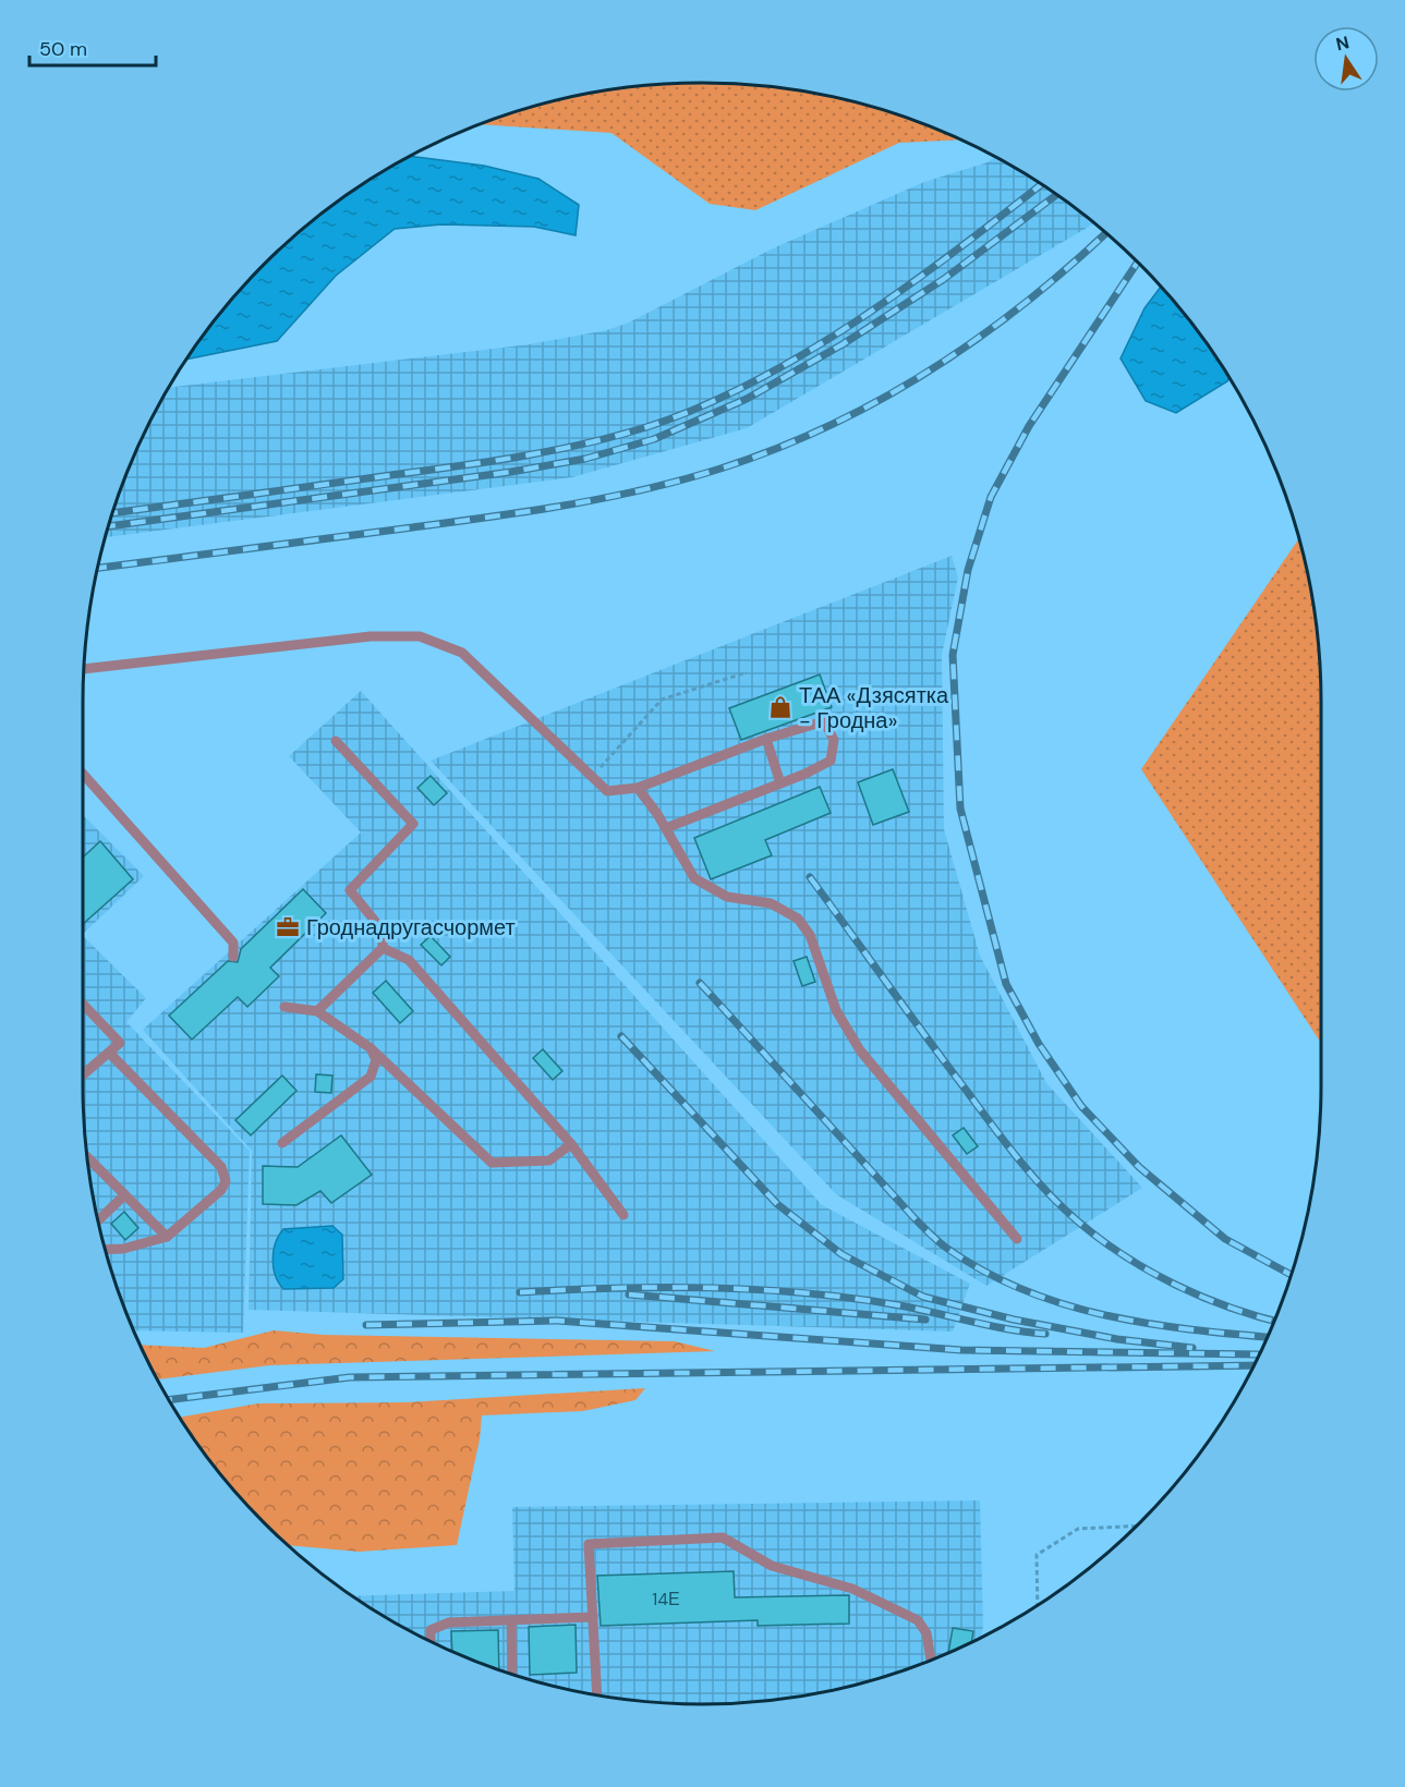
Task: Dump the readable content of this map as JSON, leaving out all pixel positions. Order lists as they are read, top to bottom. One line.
{"places":{"shop":["ТАА «Дзясятка - Гродна»"],"office":["Гроднадругасчормет"]},"house_numbers":["14Е"],"scale_bar":"50 m","north":"top"}
